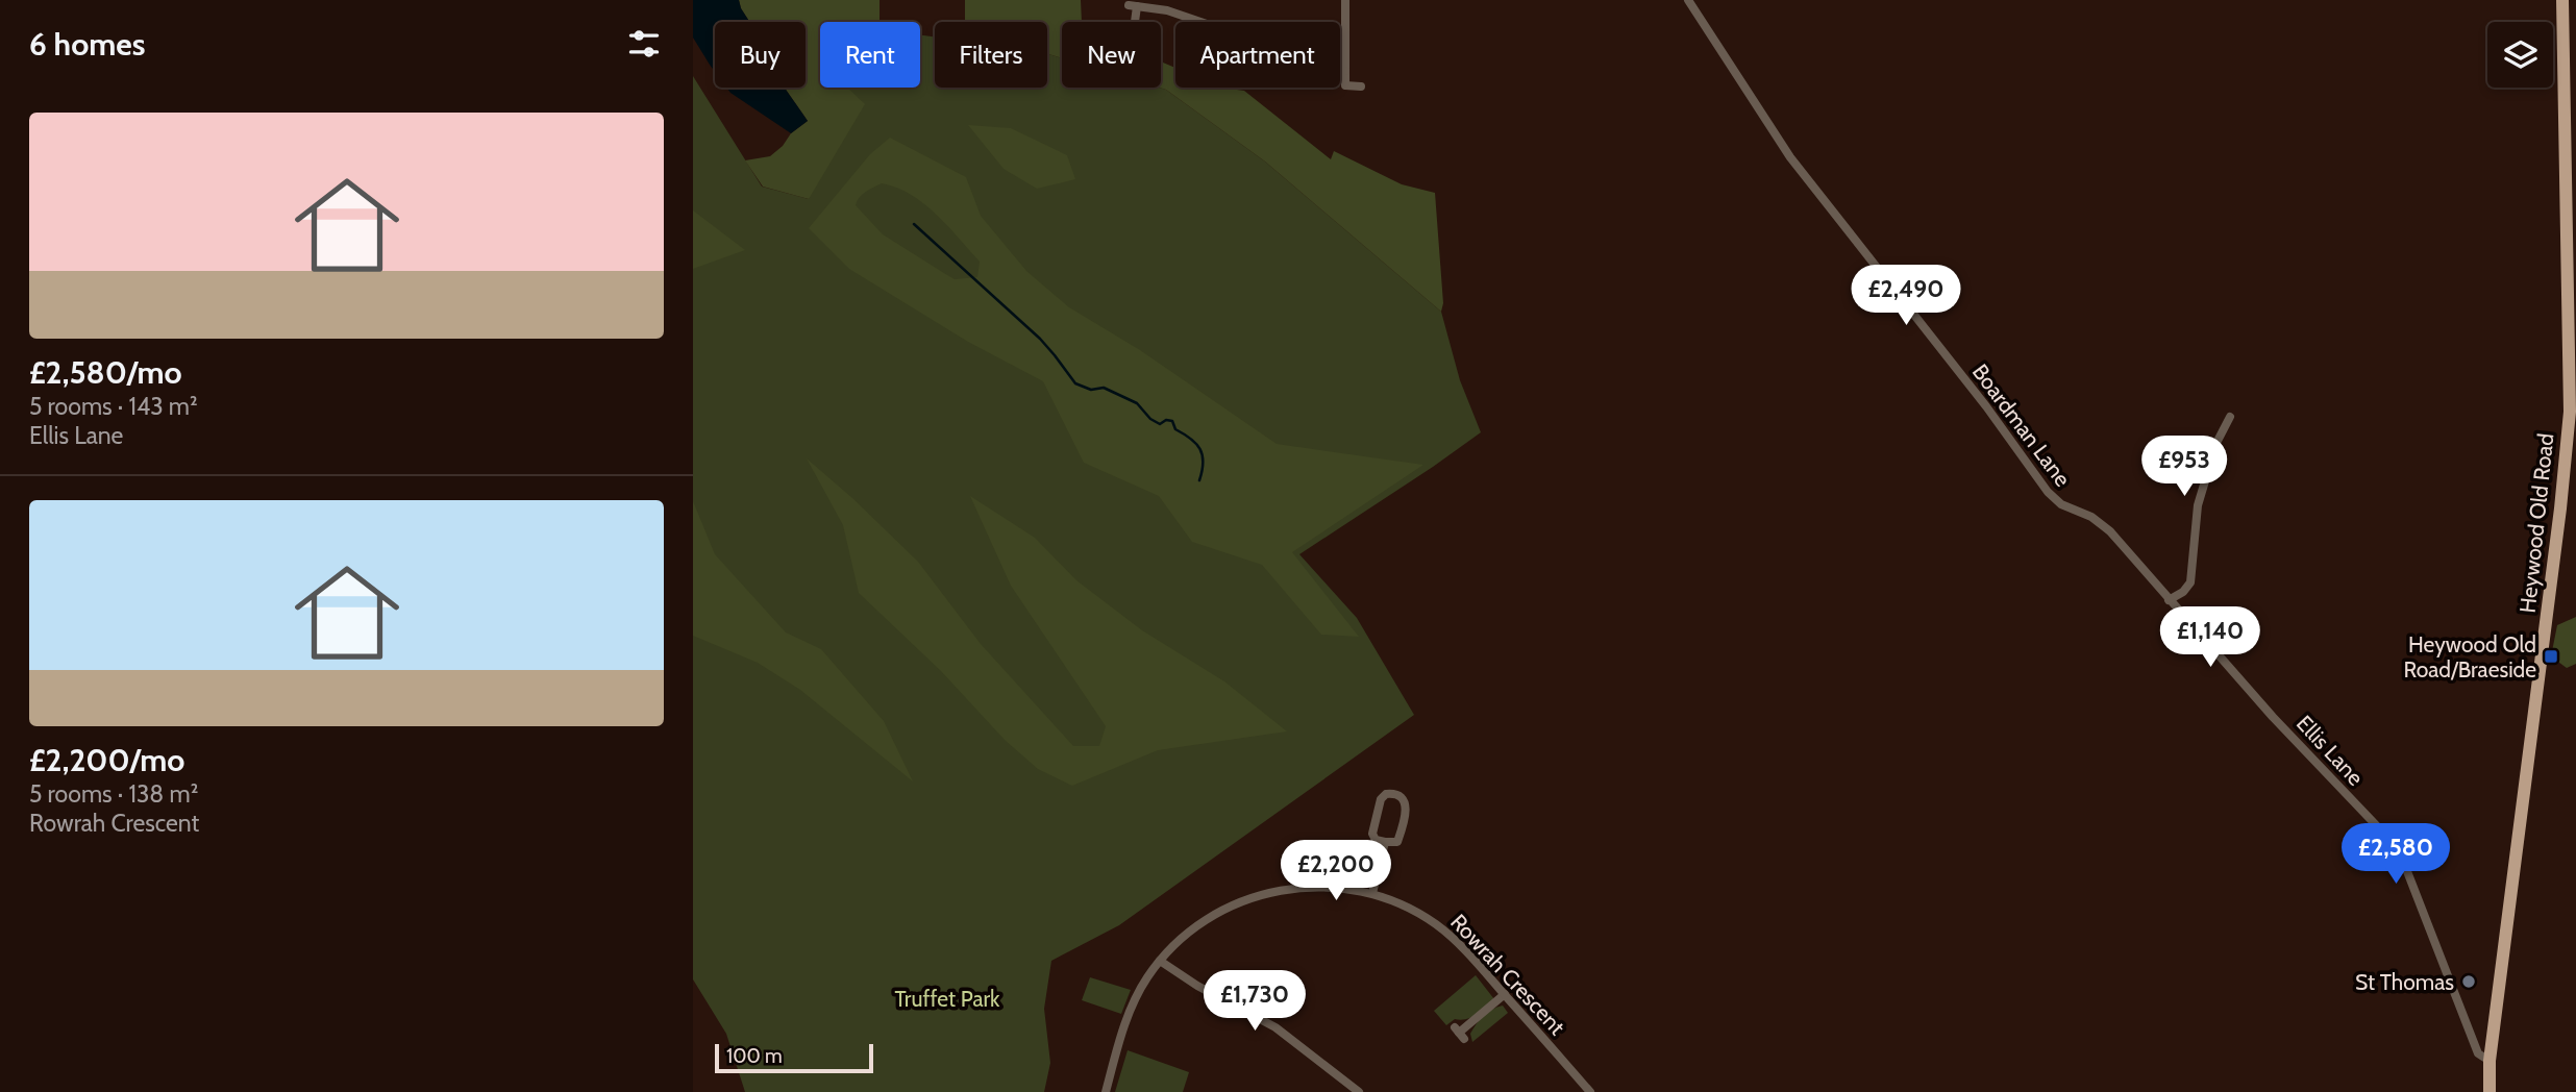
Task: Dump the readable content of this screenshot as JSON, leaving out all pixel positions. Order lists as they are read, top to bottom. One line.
{"streets":{"main road":["Heywood Old Road"],"street":["Boardman Lane","Ellis Lane","Rowrah Crescent"]},"crossings":[["Boardman Lane","Ellis Lane"],["Heywood Old Road","Ellis Lane"]],"parks":["Truffet Park"],"places":{"transit":["Heywood Old Road/Braeside"],"other":["St Thomas"]},"scale_bar":"100 m","page":{"heading":"6 homes","chip":["Buy","Rent","Filters","New","Apartment"],"list":[{"name":"£2,580/mo","note":"5 rooms · 143 m² · Ellis Lane"},{"name":"£2,200/mo","note":"5 rooms · 138 m² · Rowrah Crescent"}],"price":["£2,490","£953","£1,140","£2,580","£2,200","£1,730"],"scale":"100 m"}}
